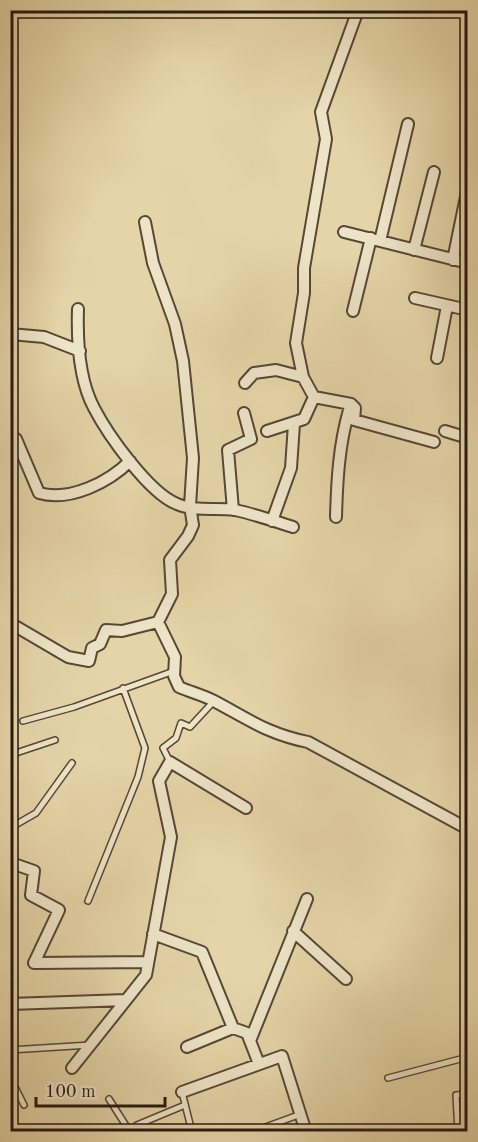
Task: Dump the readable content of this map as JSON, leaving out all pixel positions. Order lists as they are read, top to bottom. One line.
{"scale_bar":"100 m"}
